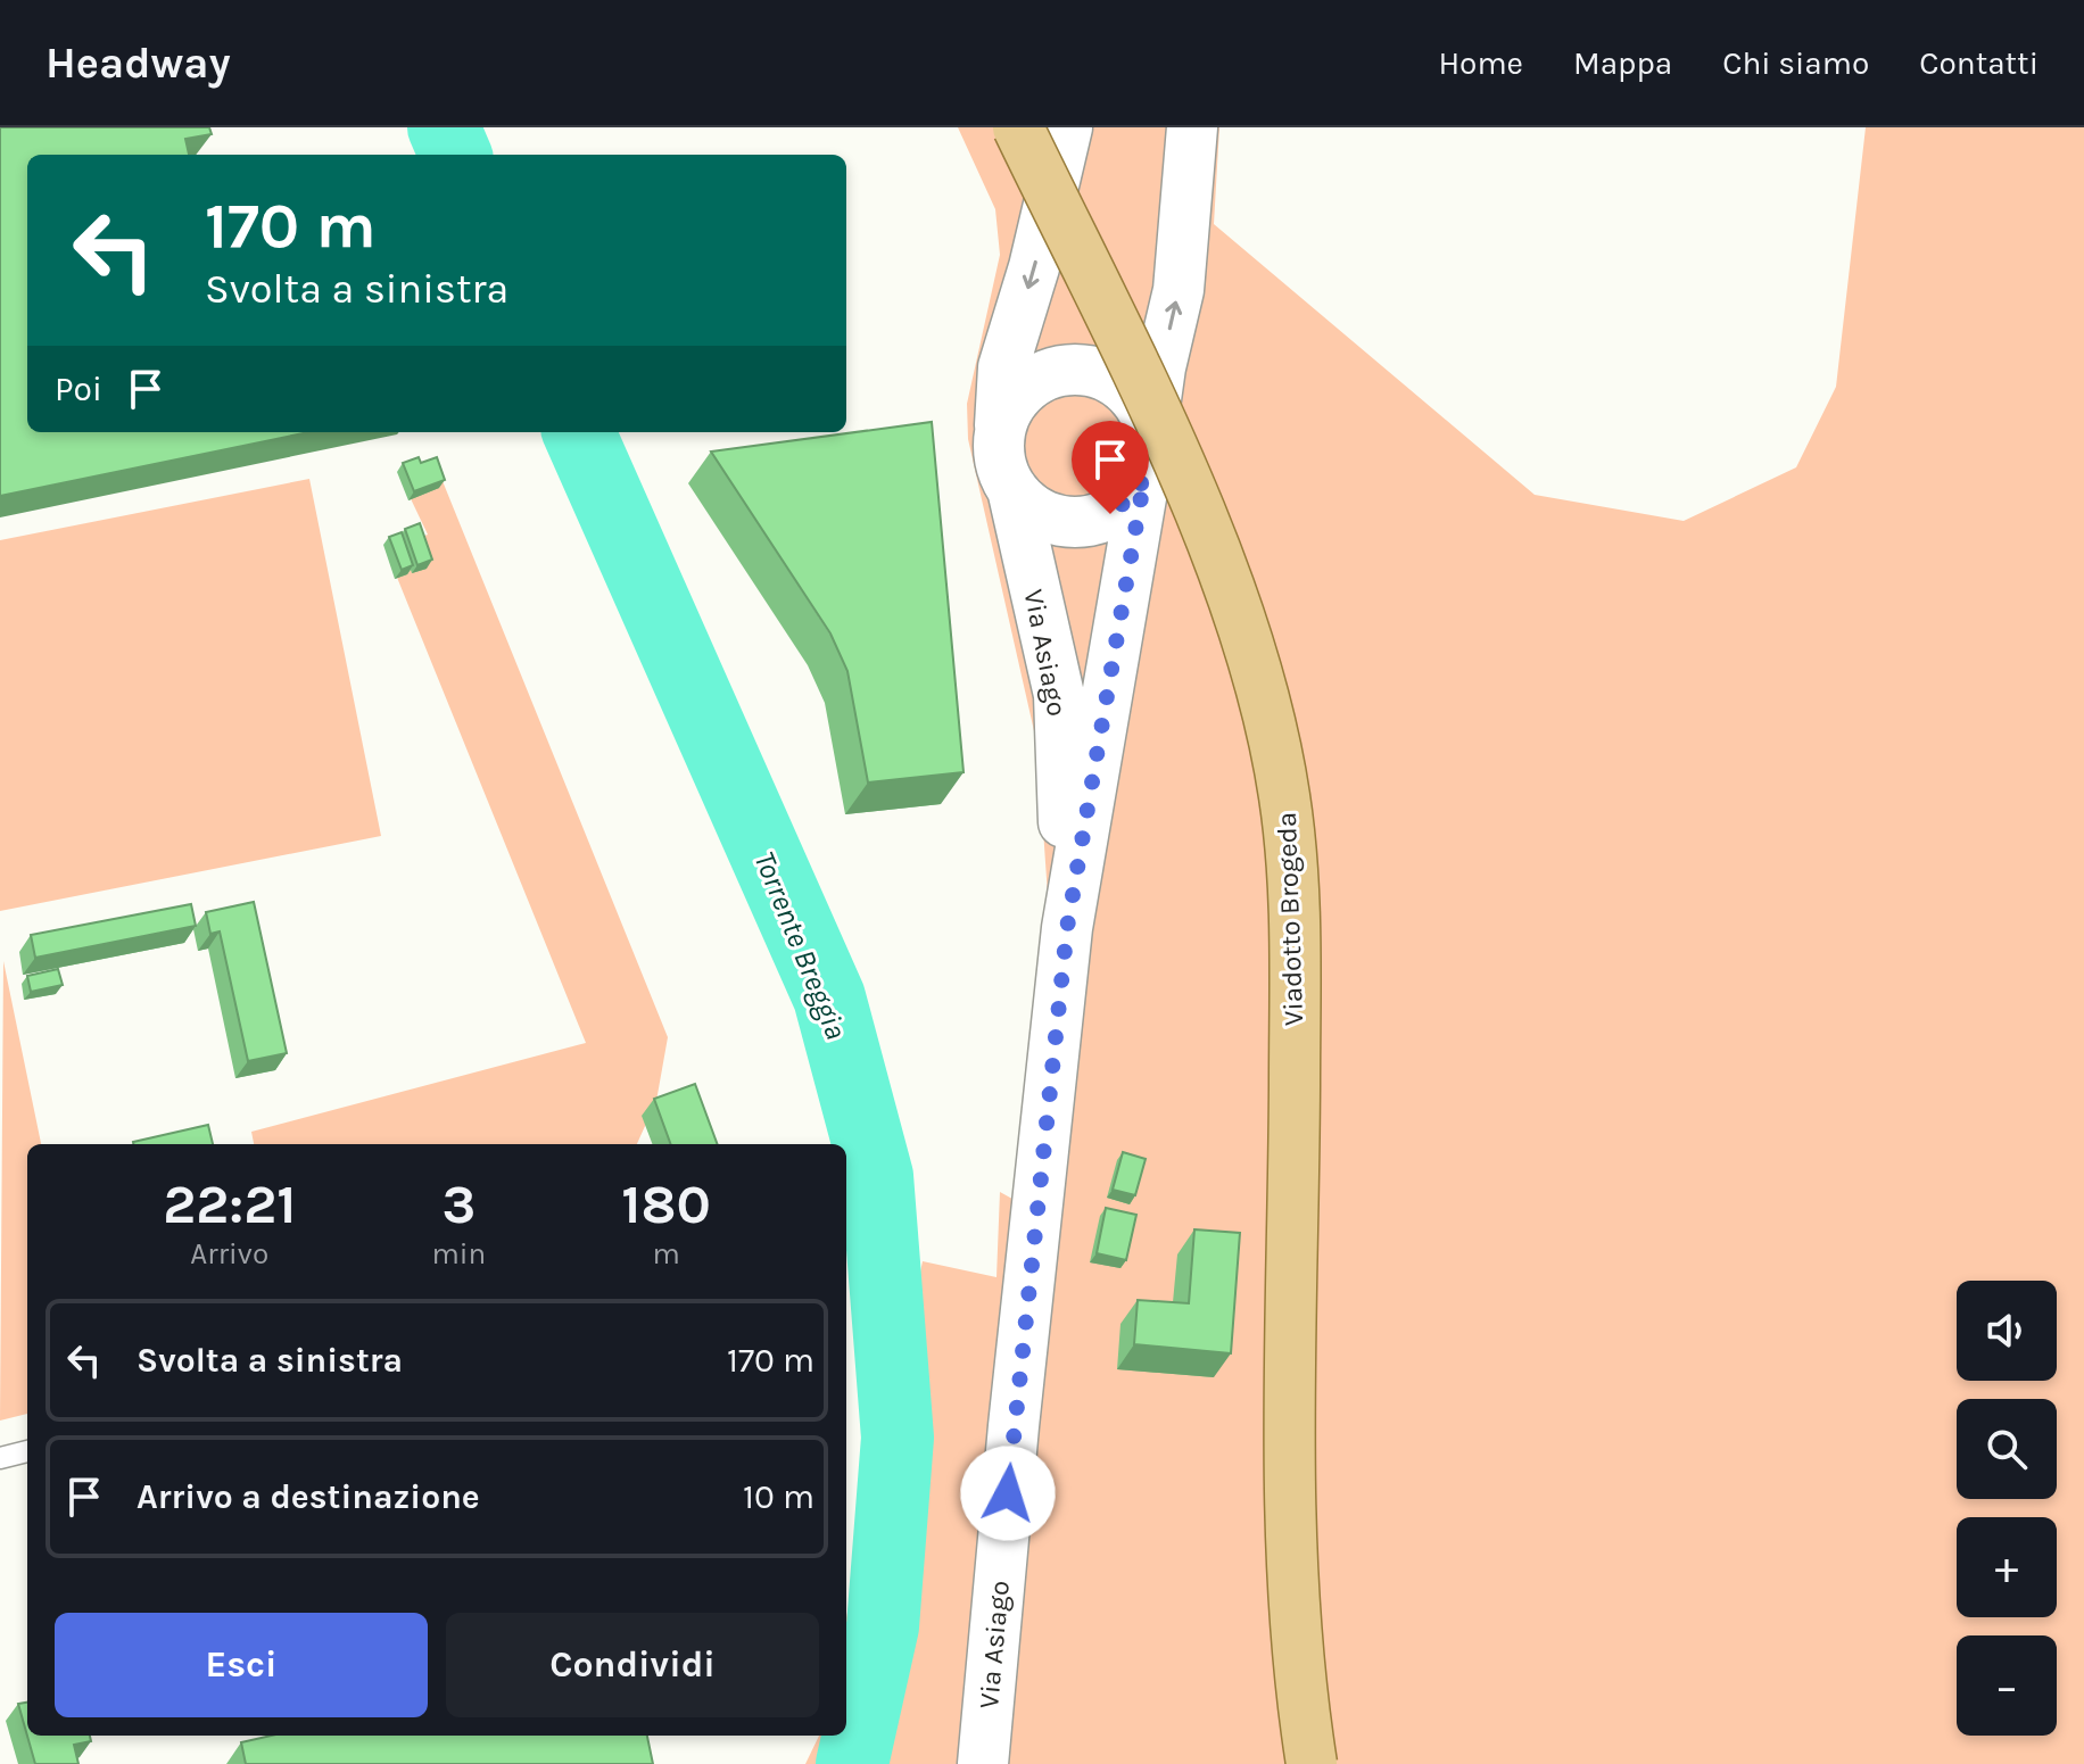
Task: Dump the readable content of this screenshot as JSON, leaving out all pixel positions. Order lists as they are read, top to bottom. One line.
{"streets":{"main road":["Viadotto Brogeda"],"street":["Via Asiago"]},"water":["Torrente Breggia"],"page":{"header":"Headway","nav":["Home","Mappa","Chi siamo","Contatti"],"turn":["170 m","Svolta a sinistra"],"then":"Poi","eta":["22:21","Arrivo","3","min","180","m"],"map_buttons":["+","−"],"list":[{"name":"Svolta a sinistra","value":"170 m"},{"name":"Arrivo a destinazione","value":"10 m"}],"buttons":["Esci","Condividi"]}}
